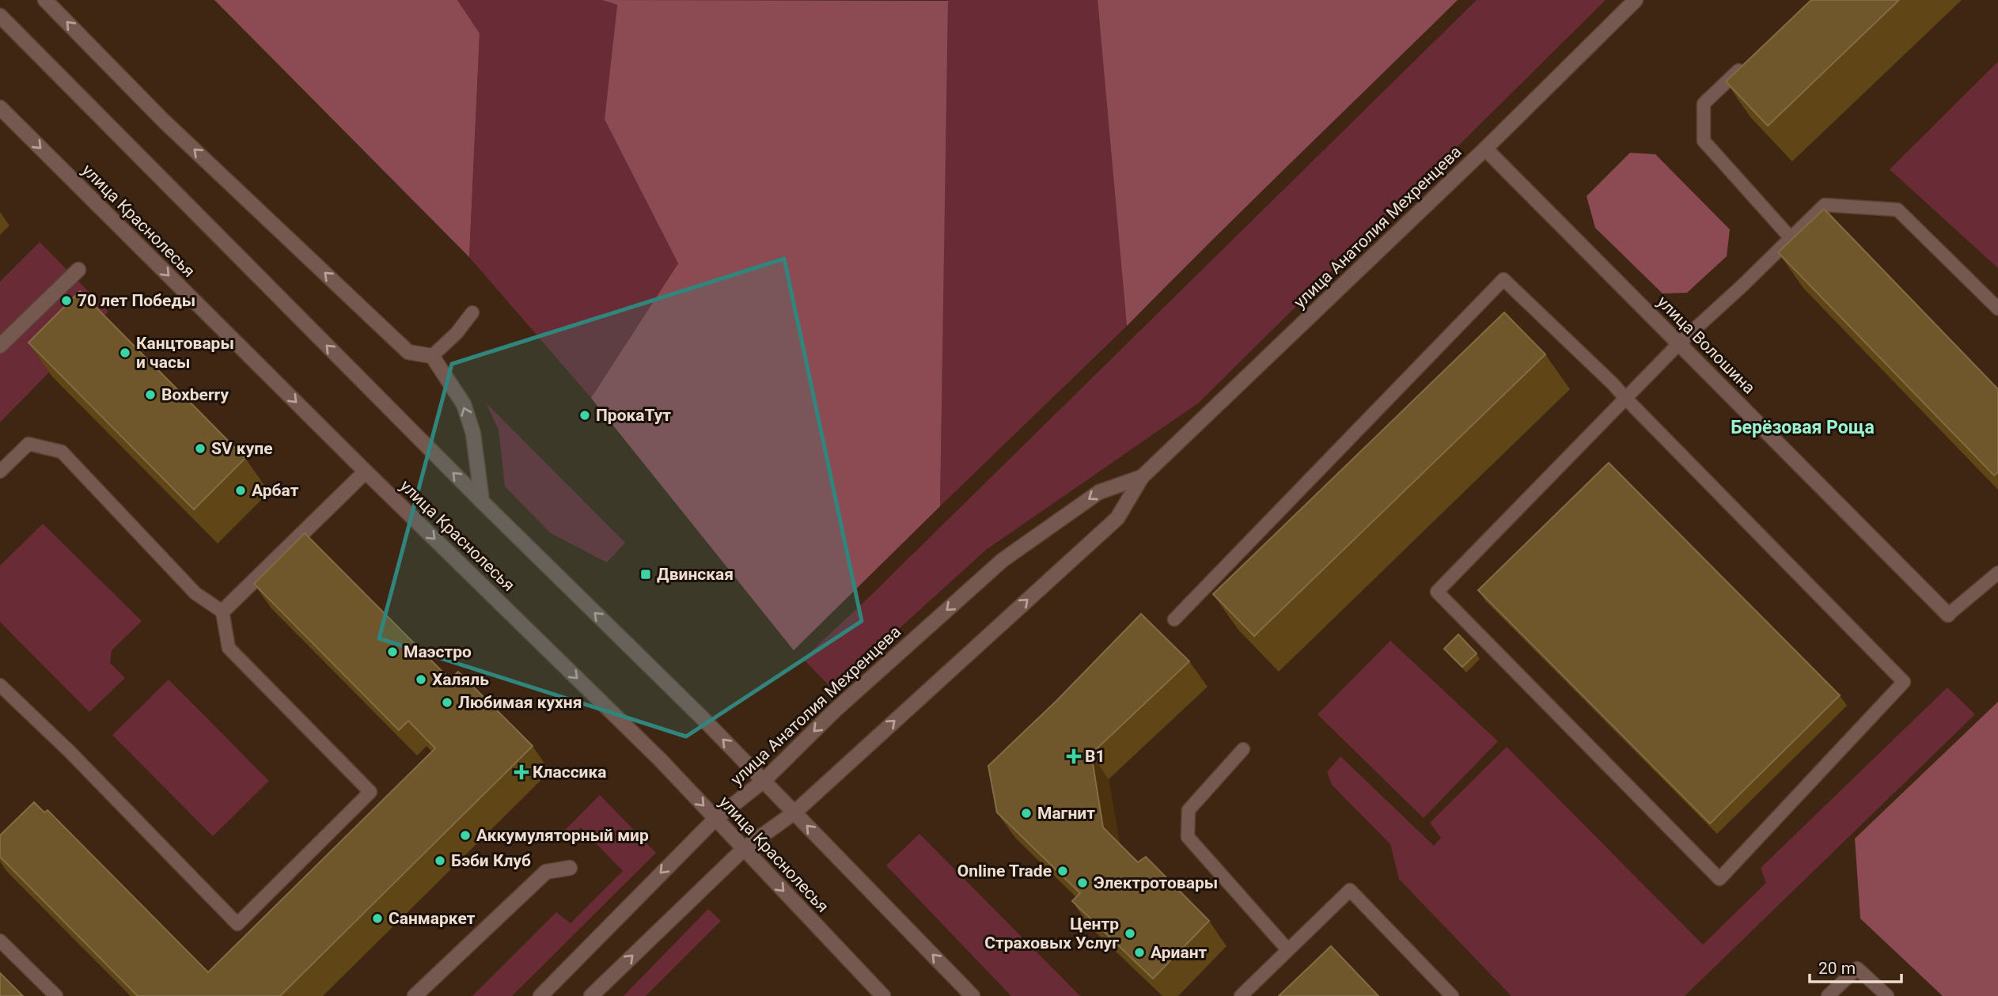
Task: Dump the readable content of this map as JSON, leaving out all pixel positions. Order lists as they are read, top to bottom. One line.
{"streets":{"street":["улица Краснолесья","улица Анатолия Мехренцева","улица Волошина"]},"crossings":[["улица Краснолесья","улица Анатолия Мехренцева"],["улица Анатолия Мехренцева","улица Волошина"]],"districts":["Берёзовая Роща"],"places":{"other":["70 лет Победы","Канцтовары и часы","Boxberry","ПрокаТут","SV купе","Арбат","Маэстро","Халяль","Любимая кухня","Магнит","Аккумуляторный мир","Бэби Клуб","Online Trade","Электротовары","Санмаркет","Центр Страховых Услуг","Ариант"],"transit":["Двинская"],"health":["B1","Классика"]},"scale_bar":"20 m"}
